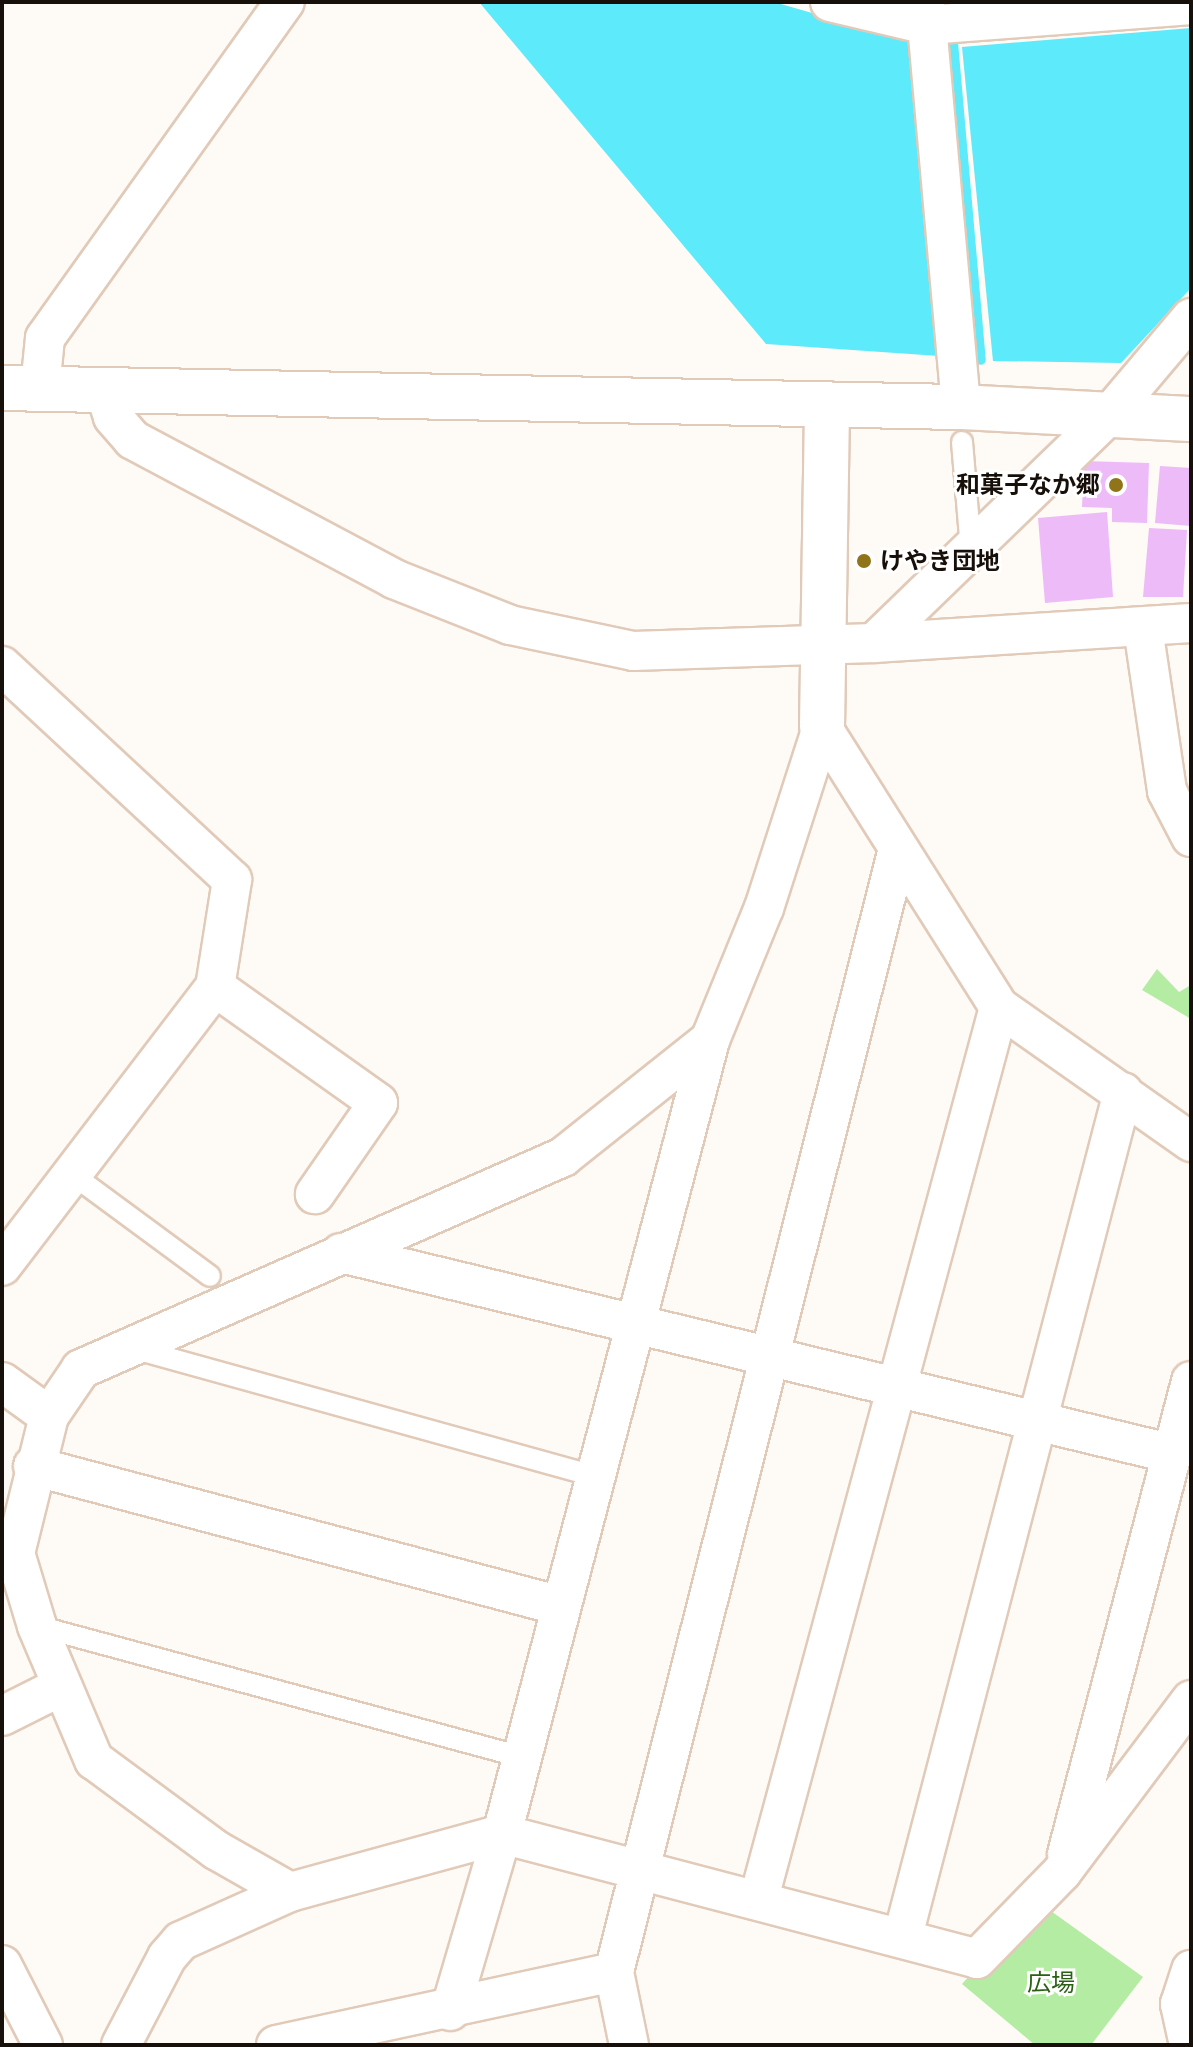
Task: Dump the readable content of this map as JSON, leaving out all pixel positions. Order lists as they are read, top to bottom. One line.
{"parks":["広場"],"places":["和菓子なか郷","けやき団地"]}
